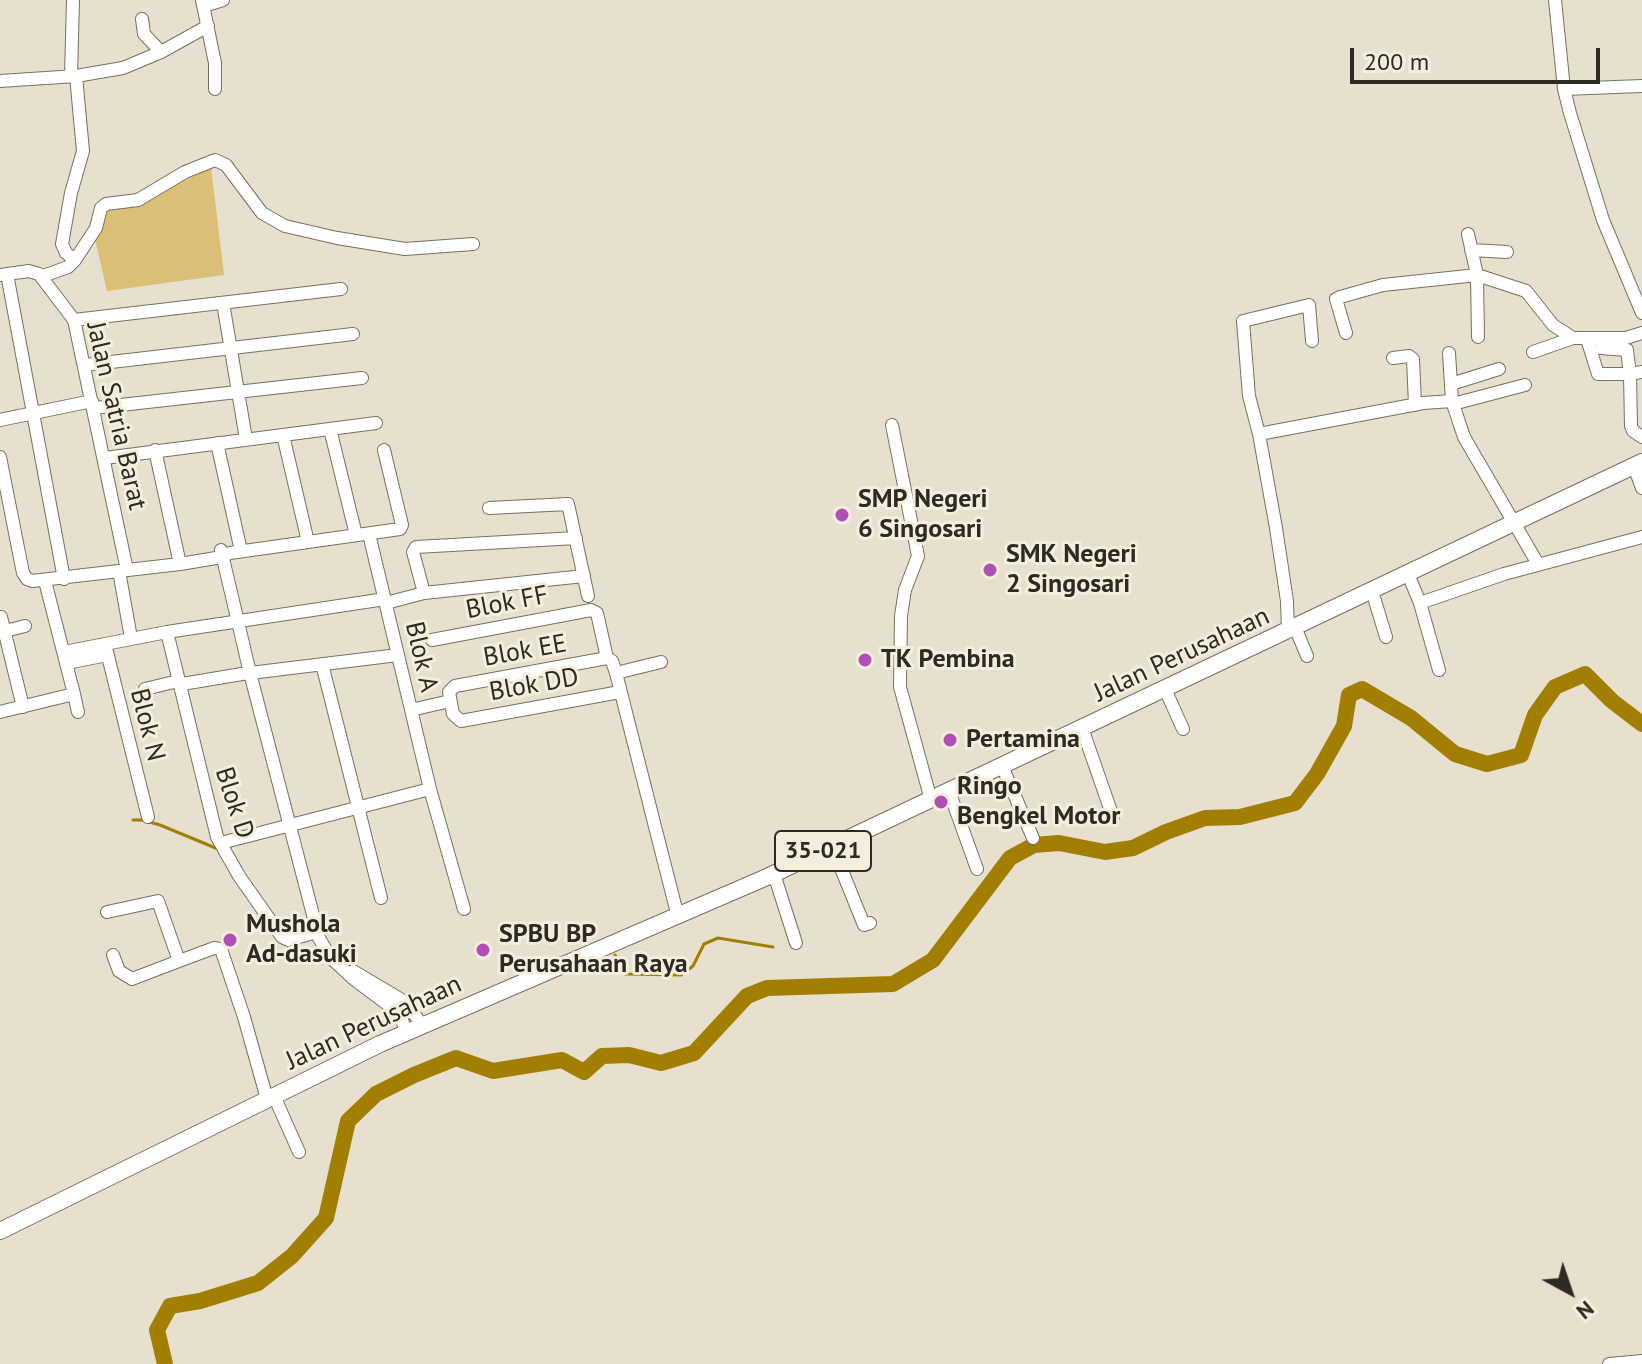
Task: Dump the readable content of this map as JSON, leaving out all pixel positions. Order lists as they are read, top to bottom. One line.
{"streets":{"main road":["Jalan Perusahaan","35-021"],"street":["Jalan Satria Barat","Blok FF","Blok EE","Blok A","Blok DD","Blok N","Blok D"]},"crossings":[["Blok FF","Blok EE"],["Blok EE","Blok A"],["Blok EE","Blok DD"]],"places":["SMP Negeri 6 Singosari","SMK Negeri 2 Singosari","TK Pembina","Pertamina","Ringo Bengkel Motor","Mushola Ad-dasuki","SPBU BP Perusahaan Raya"],"scale_bar":"200 m","north":"bottom right"}
